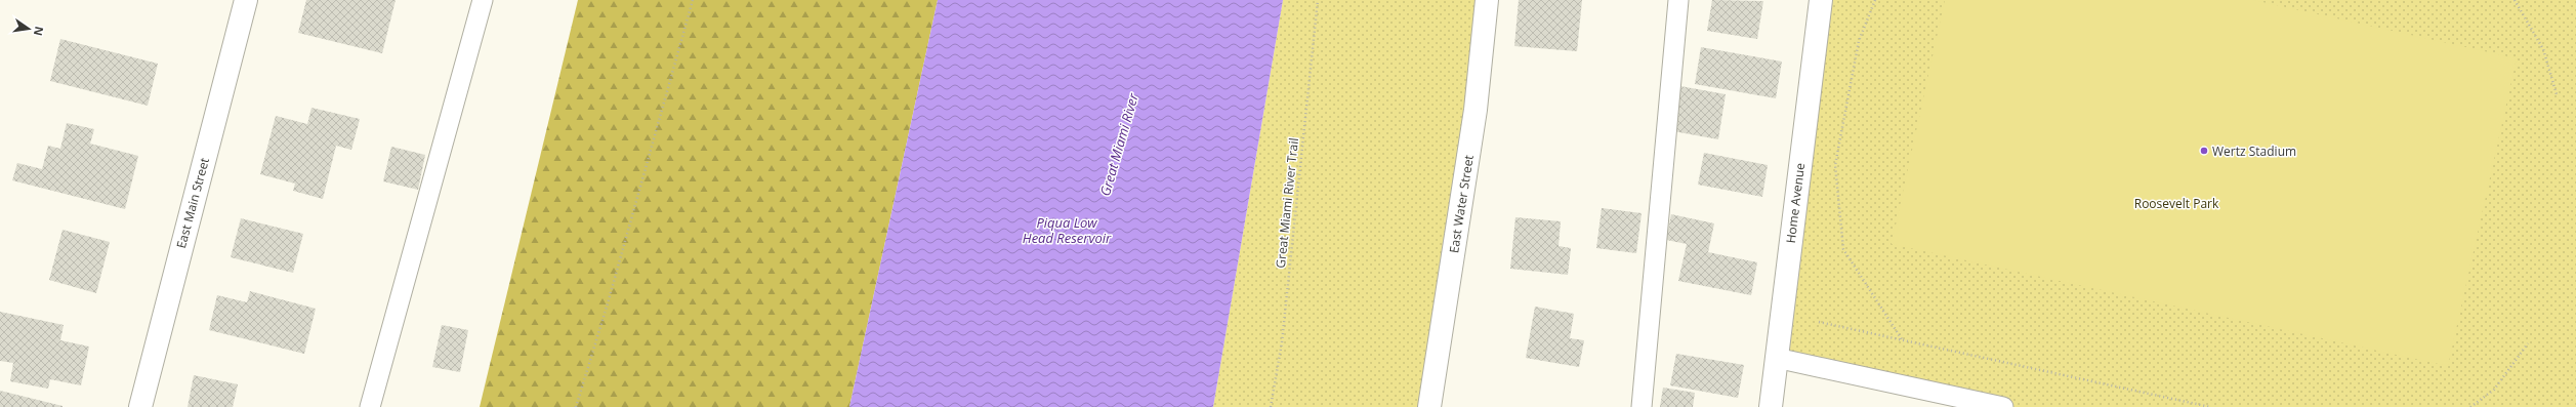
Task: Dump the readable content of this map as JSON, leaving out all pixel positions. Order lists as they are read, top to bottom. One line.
{"streets":{"street":["East Main Street","Home Avenue","East Water Street"],"path":["Great Miami River Trail"]},"water":["Great Miami River","Piqua Low Head Reservoir"],"parks":["Roosevelt Park"],"places":["Wertz Stadium"],"north":"right"}
